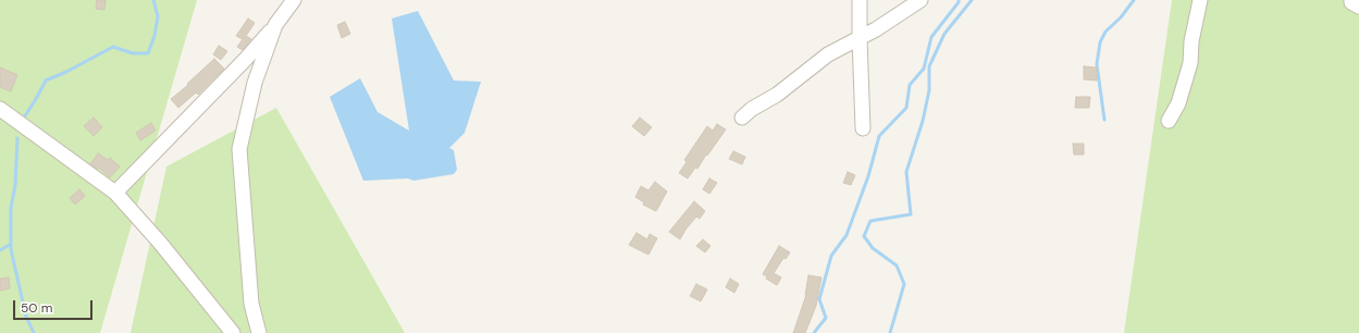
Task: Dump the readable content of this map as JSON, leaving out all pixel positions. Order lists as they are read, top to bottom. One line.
{"scale_bar":"50 m"}
